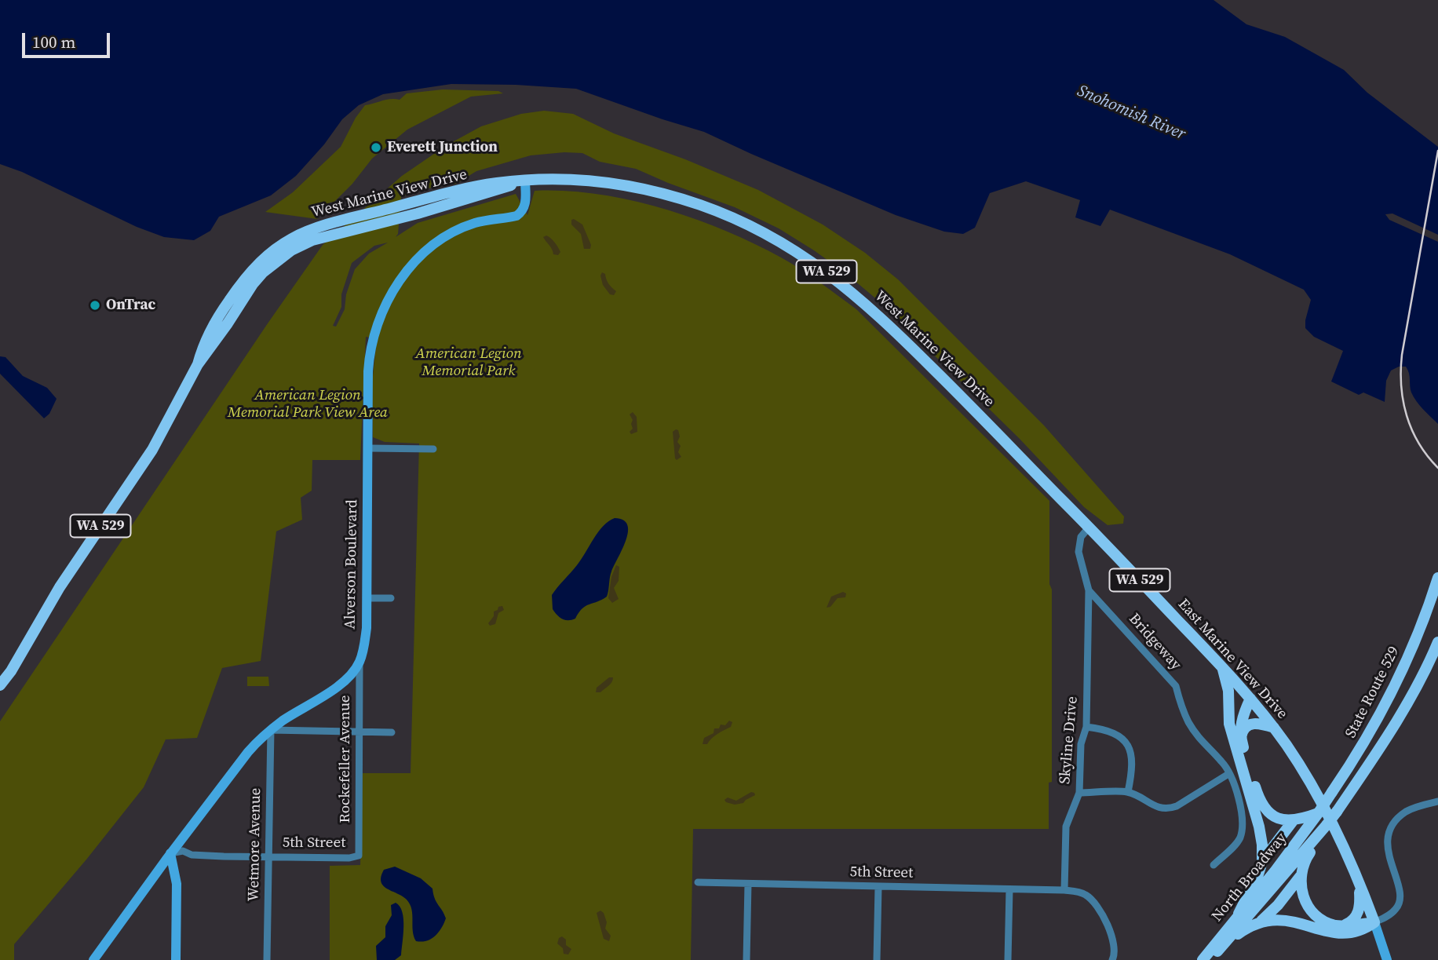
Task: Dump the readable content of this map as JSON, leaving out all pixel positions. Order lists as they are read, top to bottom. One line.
{"streets":{"main road":["West Marine View Drive","WA 529","Alverson Boulevard","East Marine View Drive","State Route 529","North Broadway"],"street":["Bridgeway","Skyline Drive","Rockefeller Avenue","5th Street","Wetmore Avenue"]},"crossings":[["West Marine View Drive","Alverson Boulevard"],["West Marine View Drive","East Marine View Drive"],["WA 529","East Marine View Drive"],["Alverson Boulevard","Rockefeller Avenue"],["Alverson Boulevard","5th Street"],["Alverson Boulevard","Wetmore Avenue"],["Bridgeway","East Marine View Drive"],["Bridgeway","Skyline Drive"],["State Route 529","North Broadway"],["Skyline Drive","5th Street"],["Rockefeller Avenue","5th Street"],["5th Street","Wetmore Avenue"]],"water":["Snohomish River"],"parks":["American Legion Memorial Park","American Legion Memorial Park View Area"],"places":["Everett Junction","OnTrac"],"scale_bar":"100 m"}
